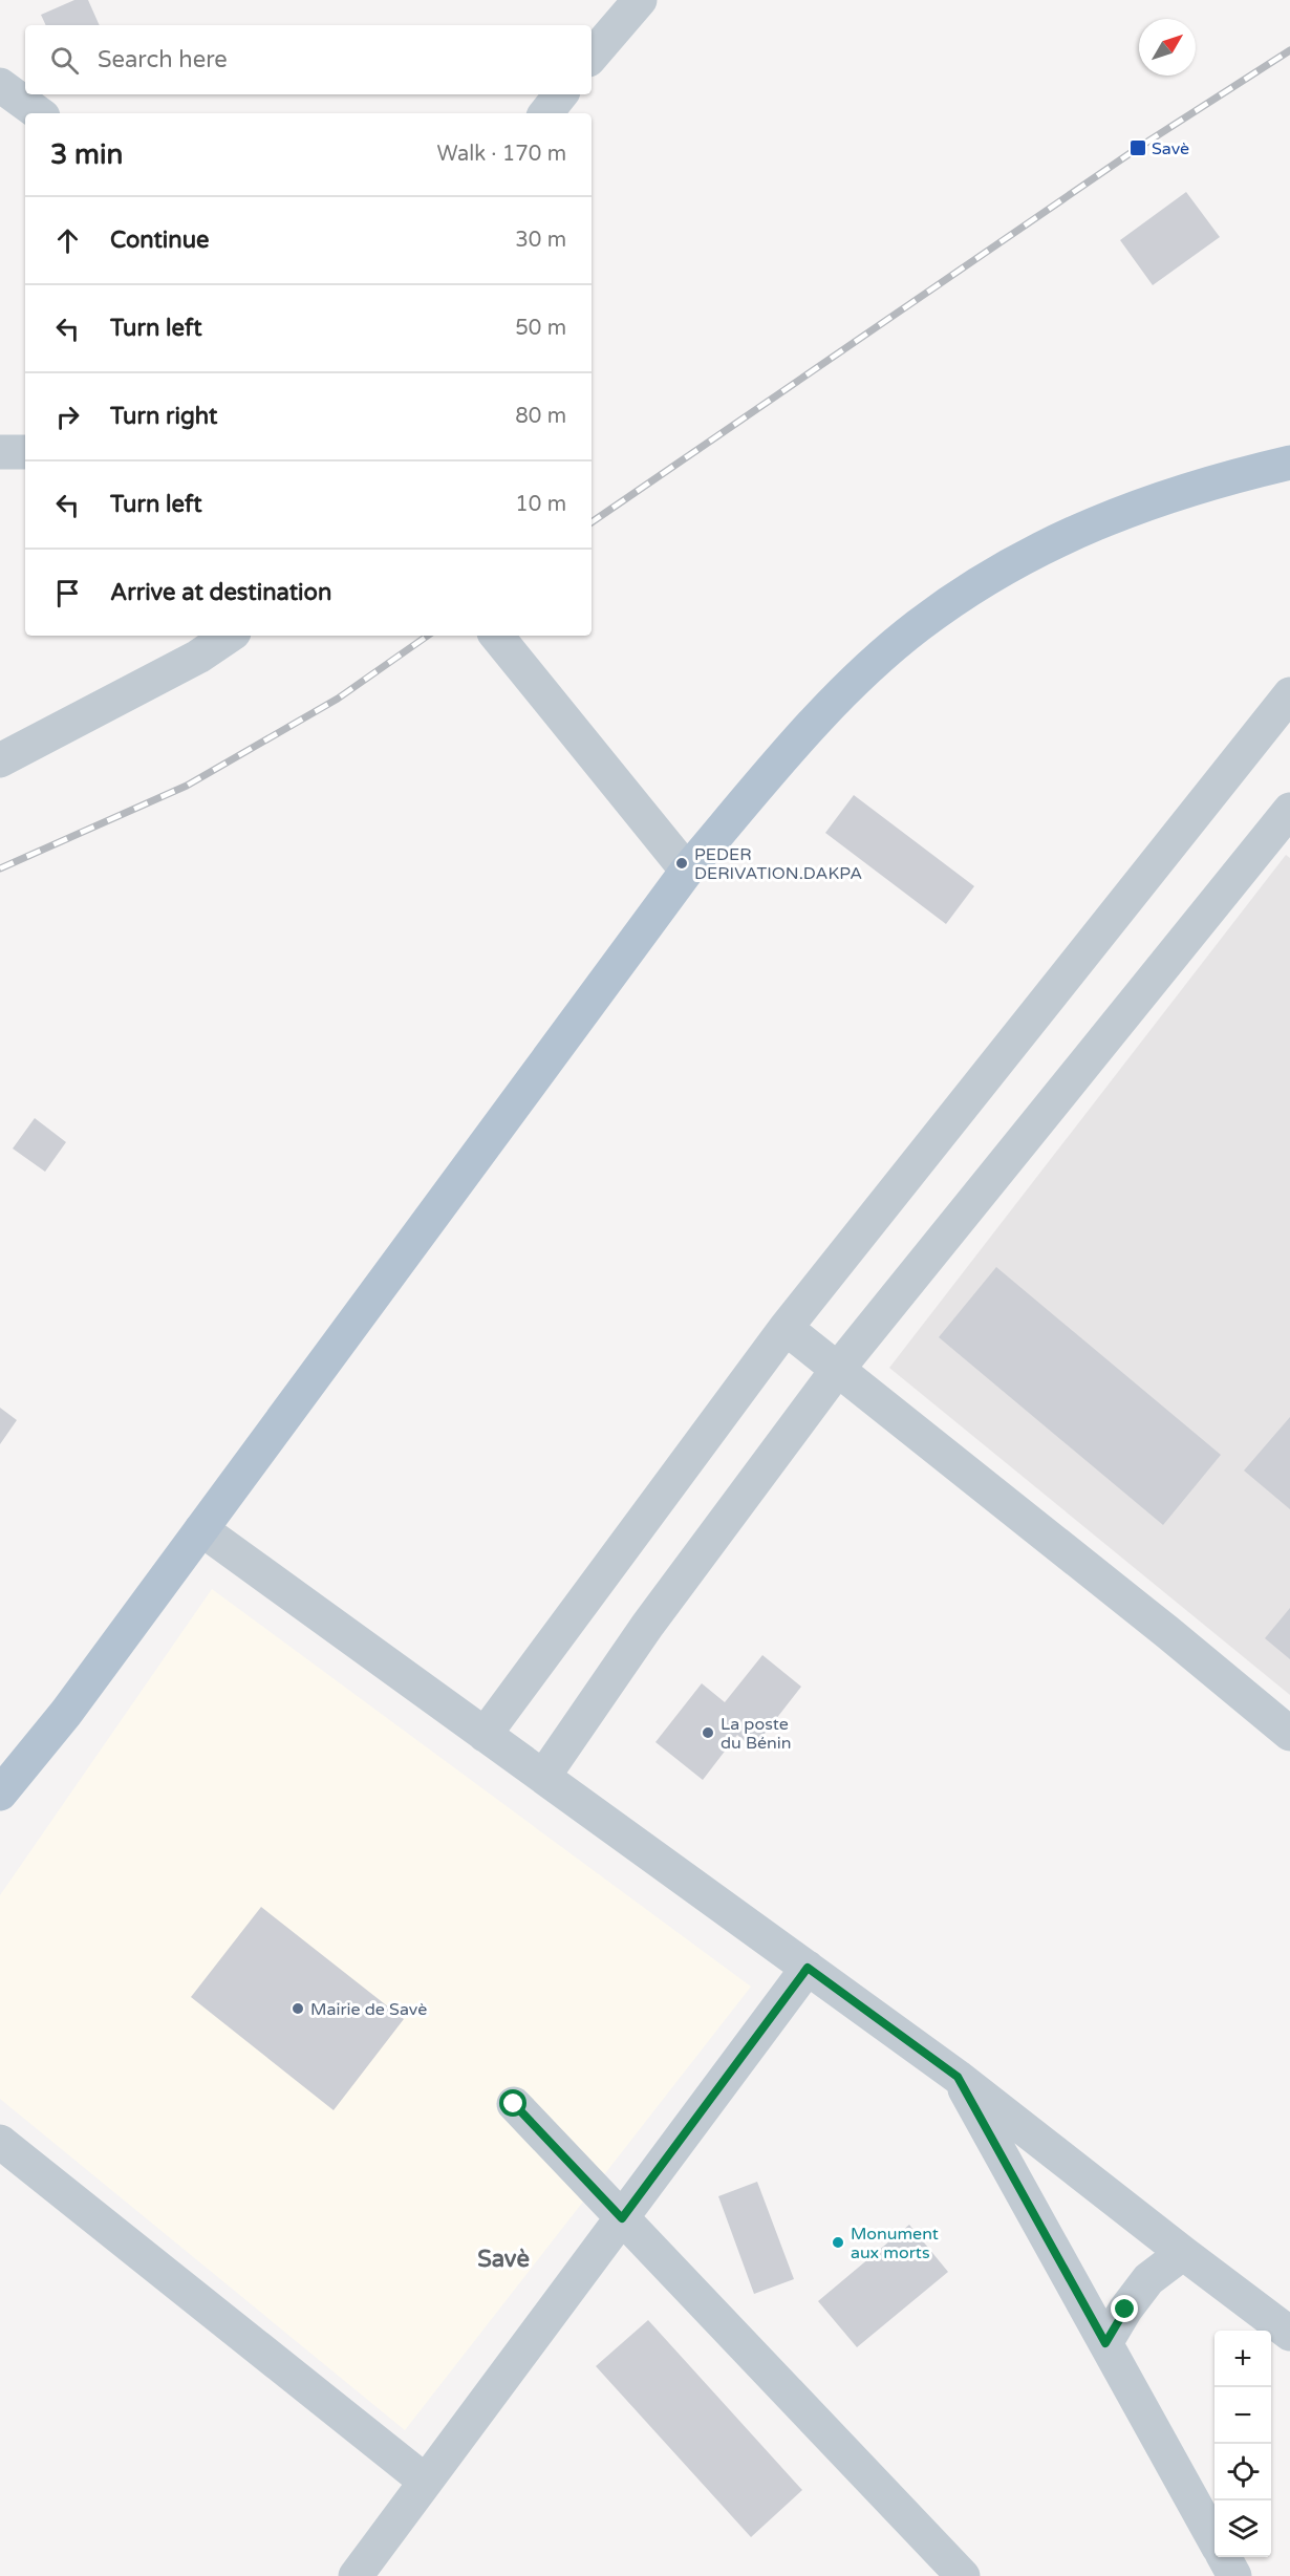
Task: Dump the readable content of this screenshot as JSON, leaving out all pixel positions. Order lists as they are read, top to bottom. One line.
{"districts":["Savè"],"places":{"transit":["Savè"],"other":["PEDER DERIVATION.DAKPA","La poste du Bénin","Mairie de Savè","Monument aux morts"]},"north":"top right","page":{"search":"Search here","heading":["3 min","Walk · 170 m"],"list":[["Continue","30 m"],["Turn left","50 m"],["Turn right","80 m"],["Turn left","10 m"],"Arrive at destination"],"map_buttons":["+","−"]}}
